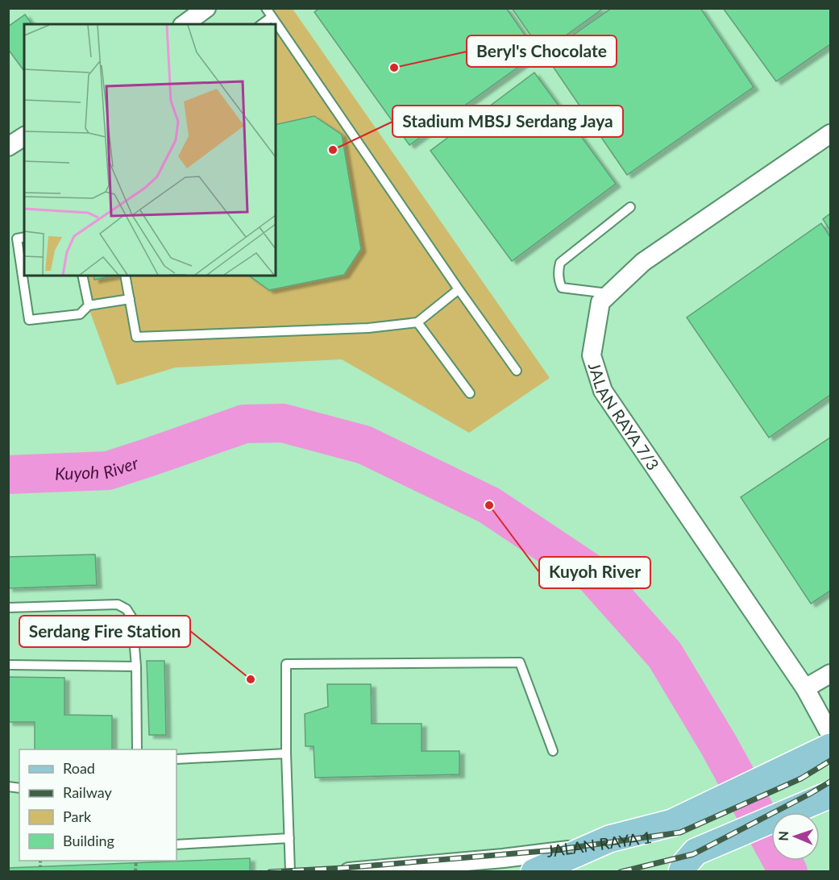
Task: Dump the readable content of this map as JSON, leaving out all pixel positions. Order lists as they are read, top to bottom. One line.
{"streets":{"main road":["JALAN RAYA 1"],"street":["JALAN RAYA 7/3"]},"water":["Kuyoh River"],"places":["Beryl's Chocolate","Stadium MBSJ Serdang Jaya","Kuyoh River","Serdang Fire Station"],"legend":["Road","Railway","Park","Building"],"north":"left"}
